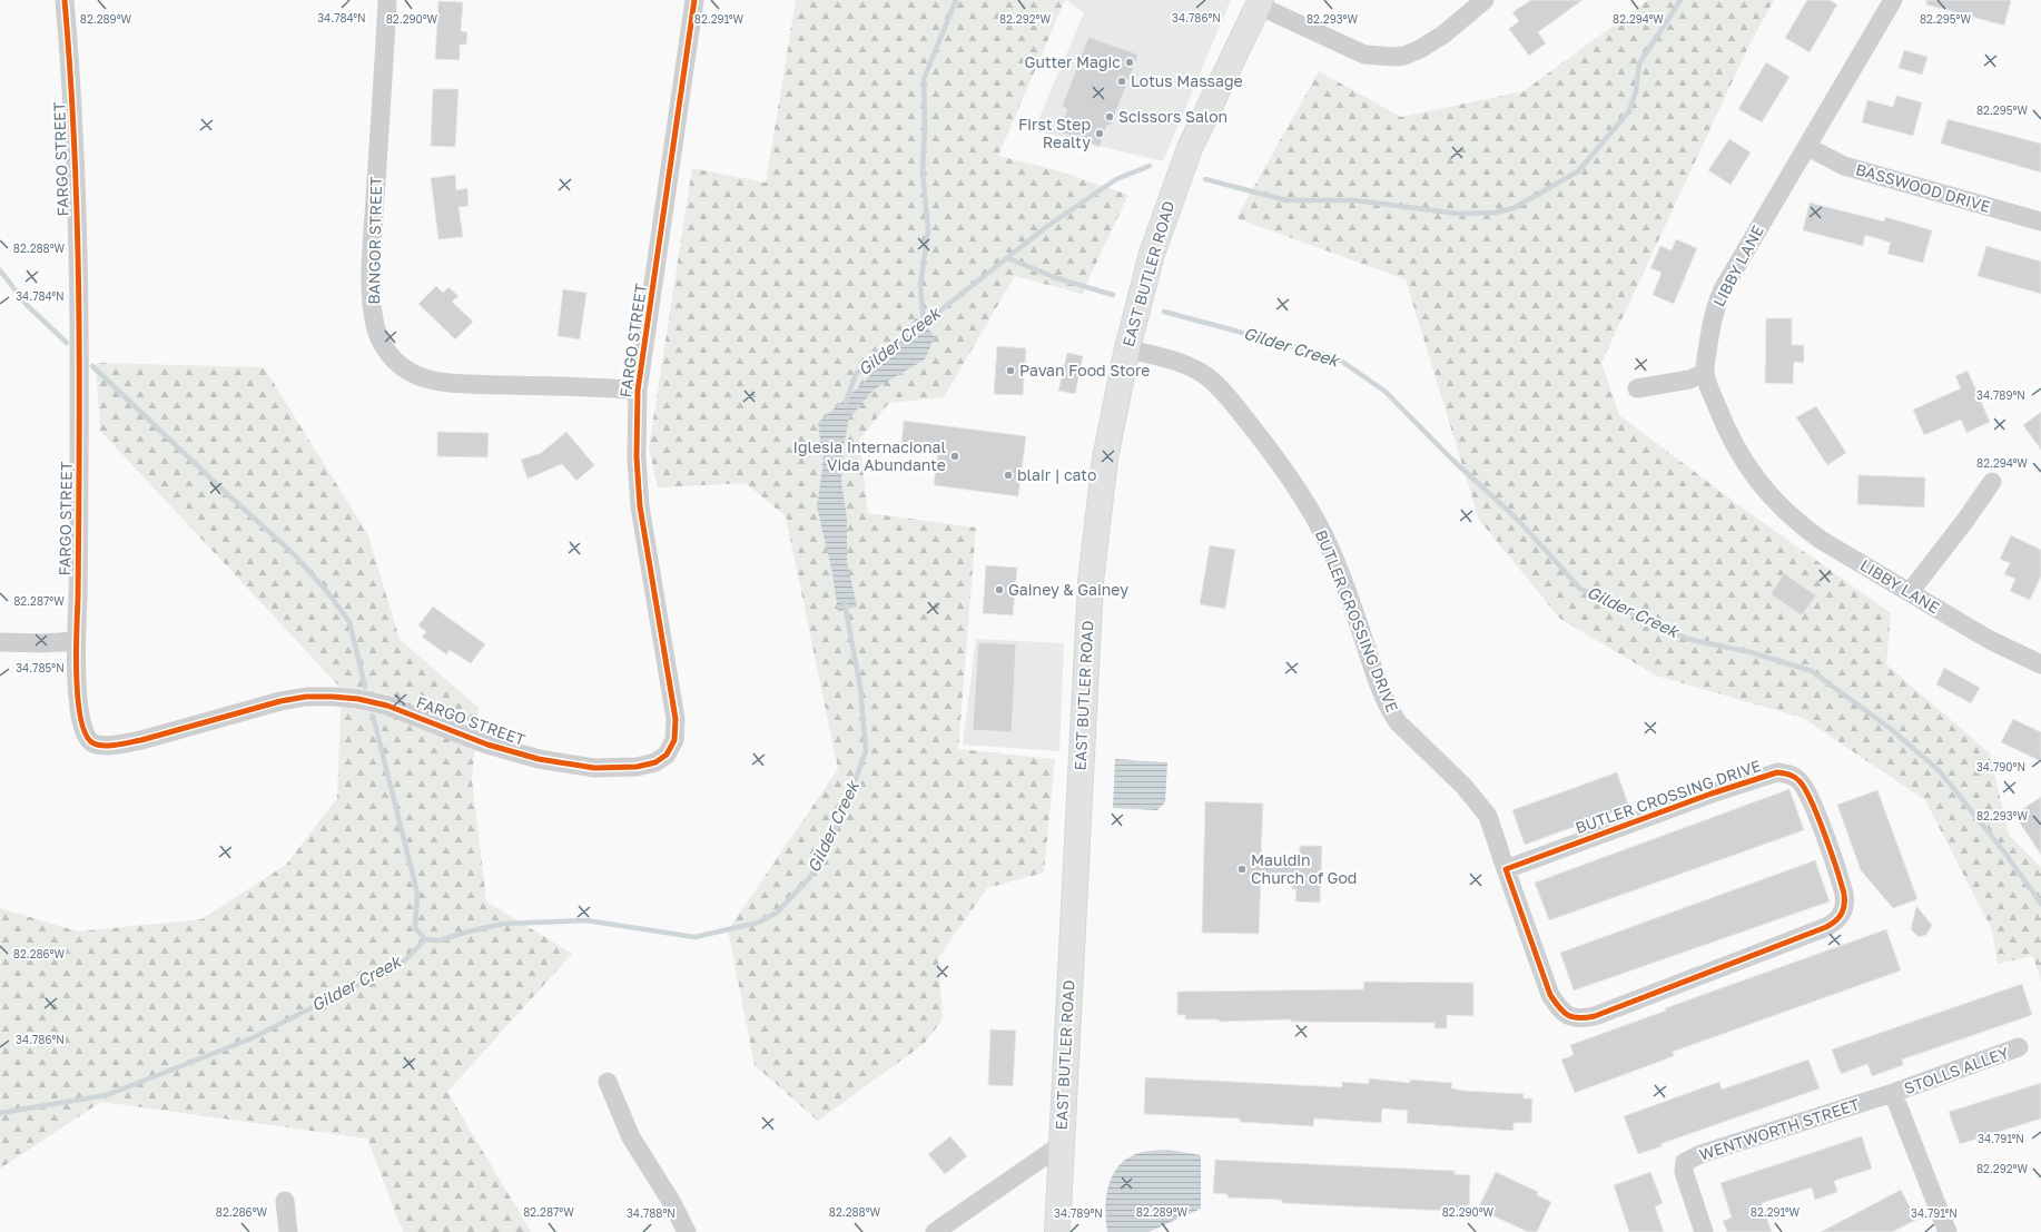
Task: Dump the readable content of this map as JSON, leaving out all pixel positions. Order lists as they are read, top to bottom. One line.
{"streets":{"main road":["EAST BUTLER ROAD"],"street":["FARGO STREET","BASSWOOD DRIVE","BANGOR STREET","LIBBY LANE","BUTLER CROSSING DRIVE","STOLLS ALLEY","WENTWORTH STREET"]},"crossings":[["FARGO STREET","BANGOR STREET"],["BASSWOOD DRIVE","LIBBY LANE"],["EAST BUTLER ROAD","BUTLER CROSSING DRIVE"],["STOLLS ALLEY","WENTWORTH STREET"]],"water":["Gilder Creek"],"places":["Gutter Magic","Lotus Massage","Scissors Salon","First Step Realty","Pavan Food Store","Iglesia Internacional Vida Abundante","blair | cato","Gainey & Gainey","Mauldin Church of God"],"coordinates":["34.784°N","34.786°N","82.289°W","82.290°W","82.291°W","82.292°W","82.294°W","82.293°W","82.295°W","82.288°W","34.789°N","82.287°W","34.785°N","34.790°N","82.286°W","34.791°N","34.788°N"]}
